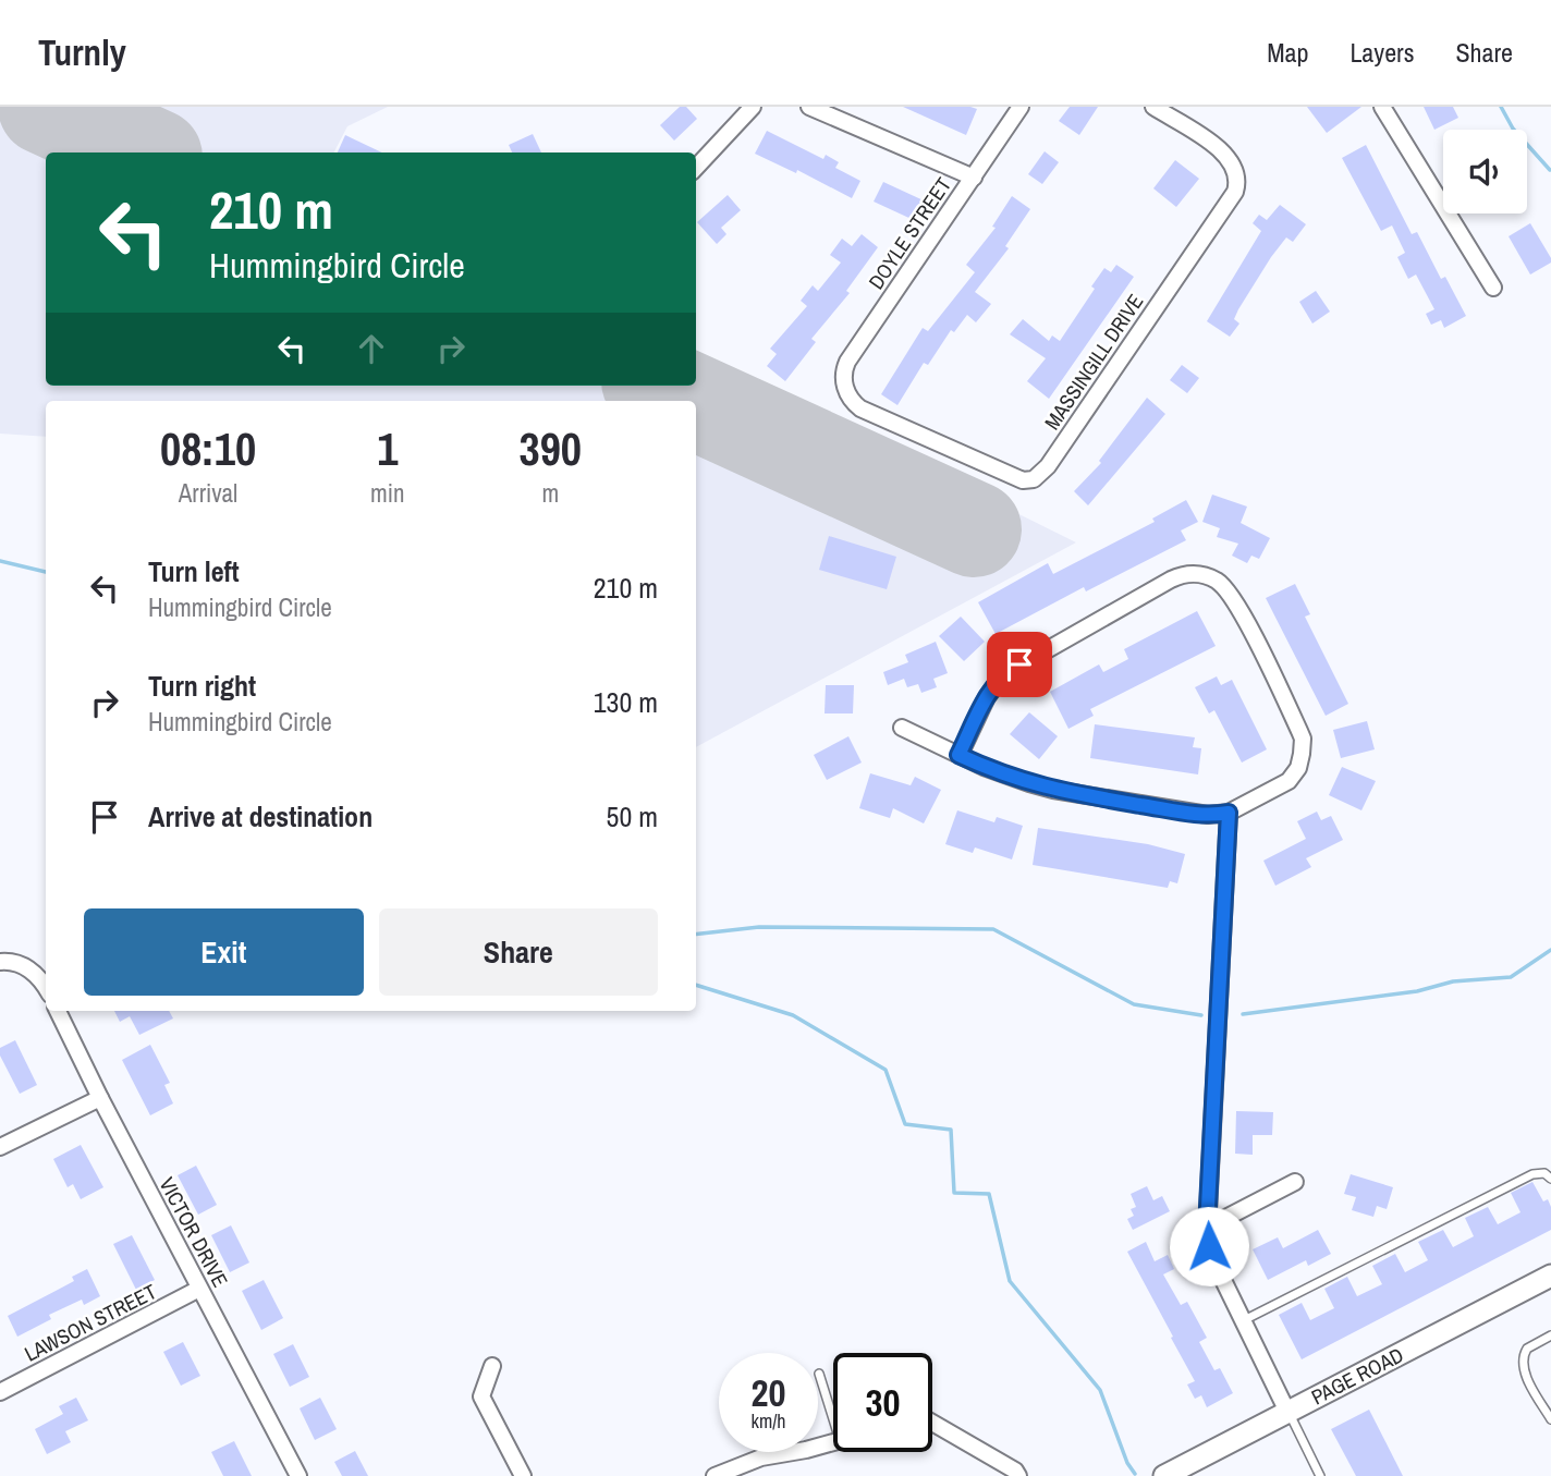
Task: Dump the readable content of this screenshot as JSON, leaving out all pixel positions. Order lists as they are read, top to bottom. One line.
{"streets":{"street":["DOYLE STREET","MASSINGILL DRIVE","VICTOR DRIVE","LAWSON STREET","PAGE ROAD"]},"crossings":[["DOYLE STREET","MASSINGILL DRIVE"],["VICTOR DRIVE","LAWSON STREET"]],"page":{"header":"Turnly","nav":["Map","Layers","Share"],"turn":["210 m","Hummingbird Circle"],"eta":["08:10","Arrival","1","min","390","m"],"list":[{"name":"Turn left","note":"Hummingbird Circle","value":"210 m"},{"name":"Turn right","note":"Hummingbird Circle","value":"130 m"},{"name":"Arrive at destination","value":"50 m"}],"buttons":["Exit","Share"],"speed":"20 km/h","limit":"30"}}
